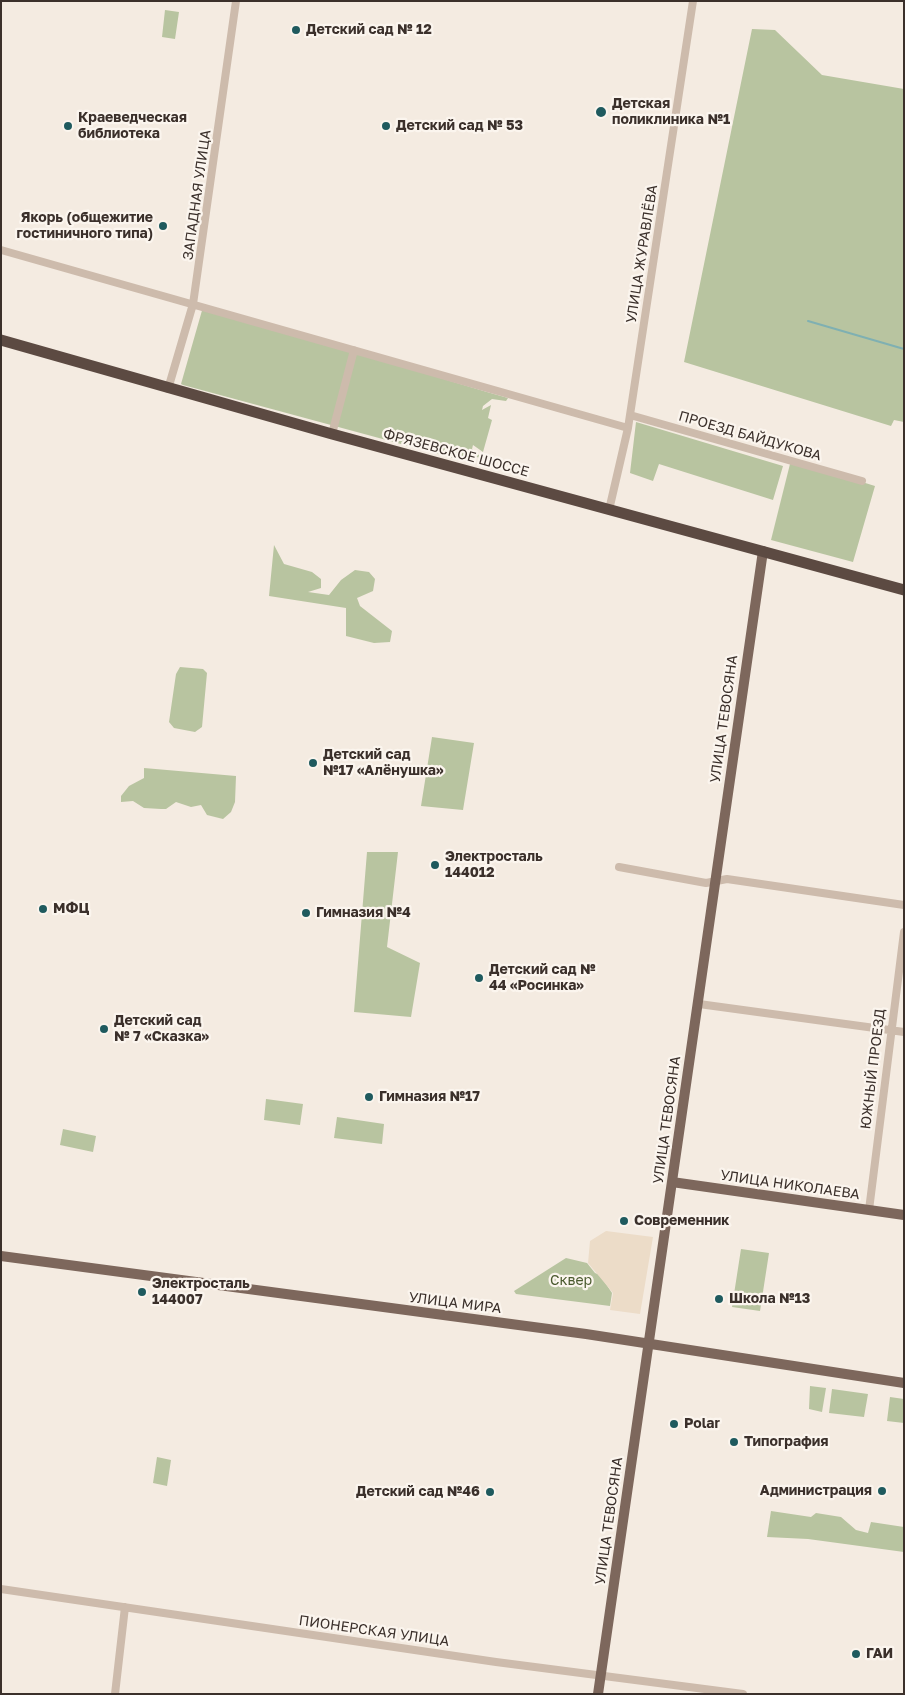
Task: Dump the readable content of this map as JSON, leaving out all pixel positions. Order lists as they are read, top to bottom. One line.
{"streets":{"highway":["ФРЯЗЕВСКОЕ ШОССЕ"],"main road":["УЛИЦА ТЕВОСЯНА","УЛИЦА НИКОЛАЕВА","УЛИЦА МИРА"],"street":["ЗАПАДНАЯ УЛИЦА","УЛИЦА ЖУРАВЛЁВА","ПРОЕЗД БАЙДУКОВА","ЮЖНЫЙ ПРОЕЗД","ПИОНЕРСКАЯ УЛИЦА"]},"crossings":[["ЗАПАДНАЯ УЛИЦА","ФРЯЗЕВСКОЕ ШОССЕ"],["УЛИЦА ЖУРАВЛЁВА","ПРОЕЗД БАЙДУКОВА"],["УЛИЦА ЖУРАВЛЁВА","ФРЯЗЕВСКОЕ ШОССЕ"],["ФРЯЗЕВСКОЕ ШОССЕ","УЛИЦА ТЕВОСЯНА"],["УЛИЦА ТЕВОСЯНА","УЛИЦА НИКОЛАЕВА"],["УЛИЦА ТЕВОСЯНА","УЛИЦА МИРА"],["УЛИЦА ТЕВОСЯНА","ПИОНЕРСКАЯ УЛИЦА"],["ЮЖНЫЙ ПРОЕЗД","УЛИЦА НИКОЛАЕВА"]],"parks":["Сквер"],"places":["Детский сад № 12","Детская поликлиника №1","Краеведческая библиотека","Детский сад № 53","Якорь (общежитие гостиничного типа)","Детский сад №17 «Алёнушка»","Электросталь 144012","МФЦ","Гимназия №4","Детский сад № 44 «Росинка»","Детский сад № 7 «Сказка»","Гимназия №17","Современник","Электросталь 144007","Школа №13","Polar","Типография","Администрация","Детский сад №46","ГАИ"]}
